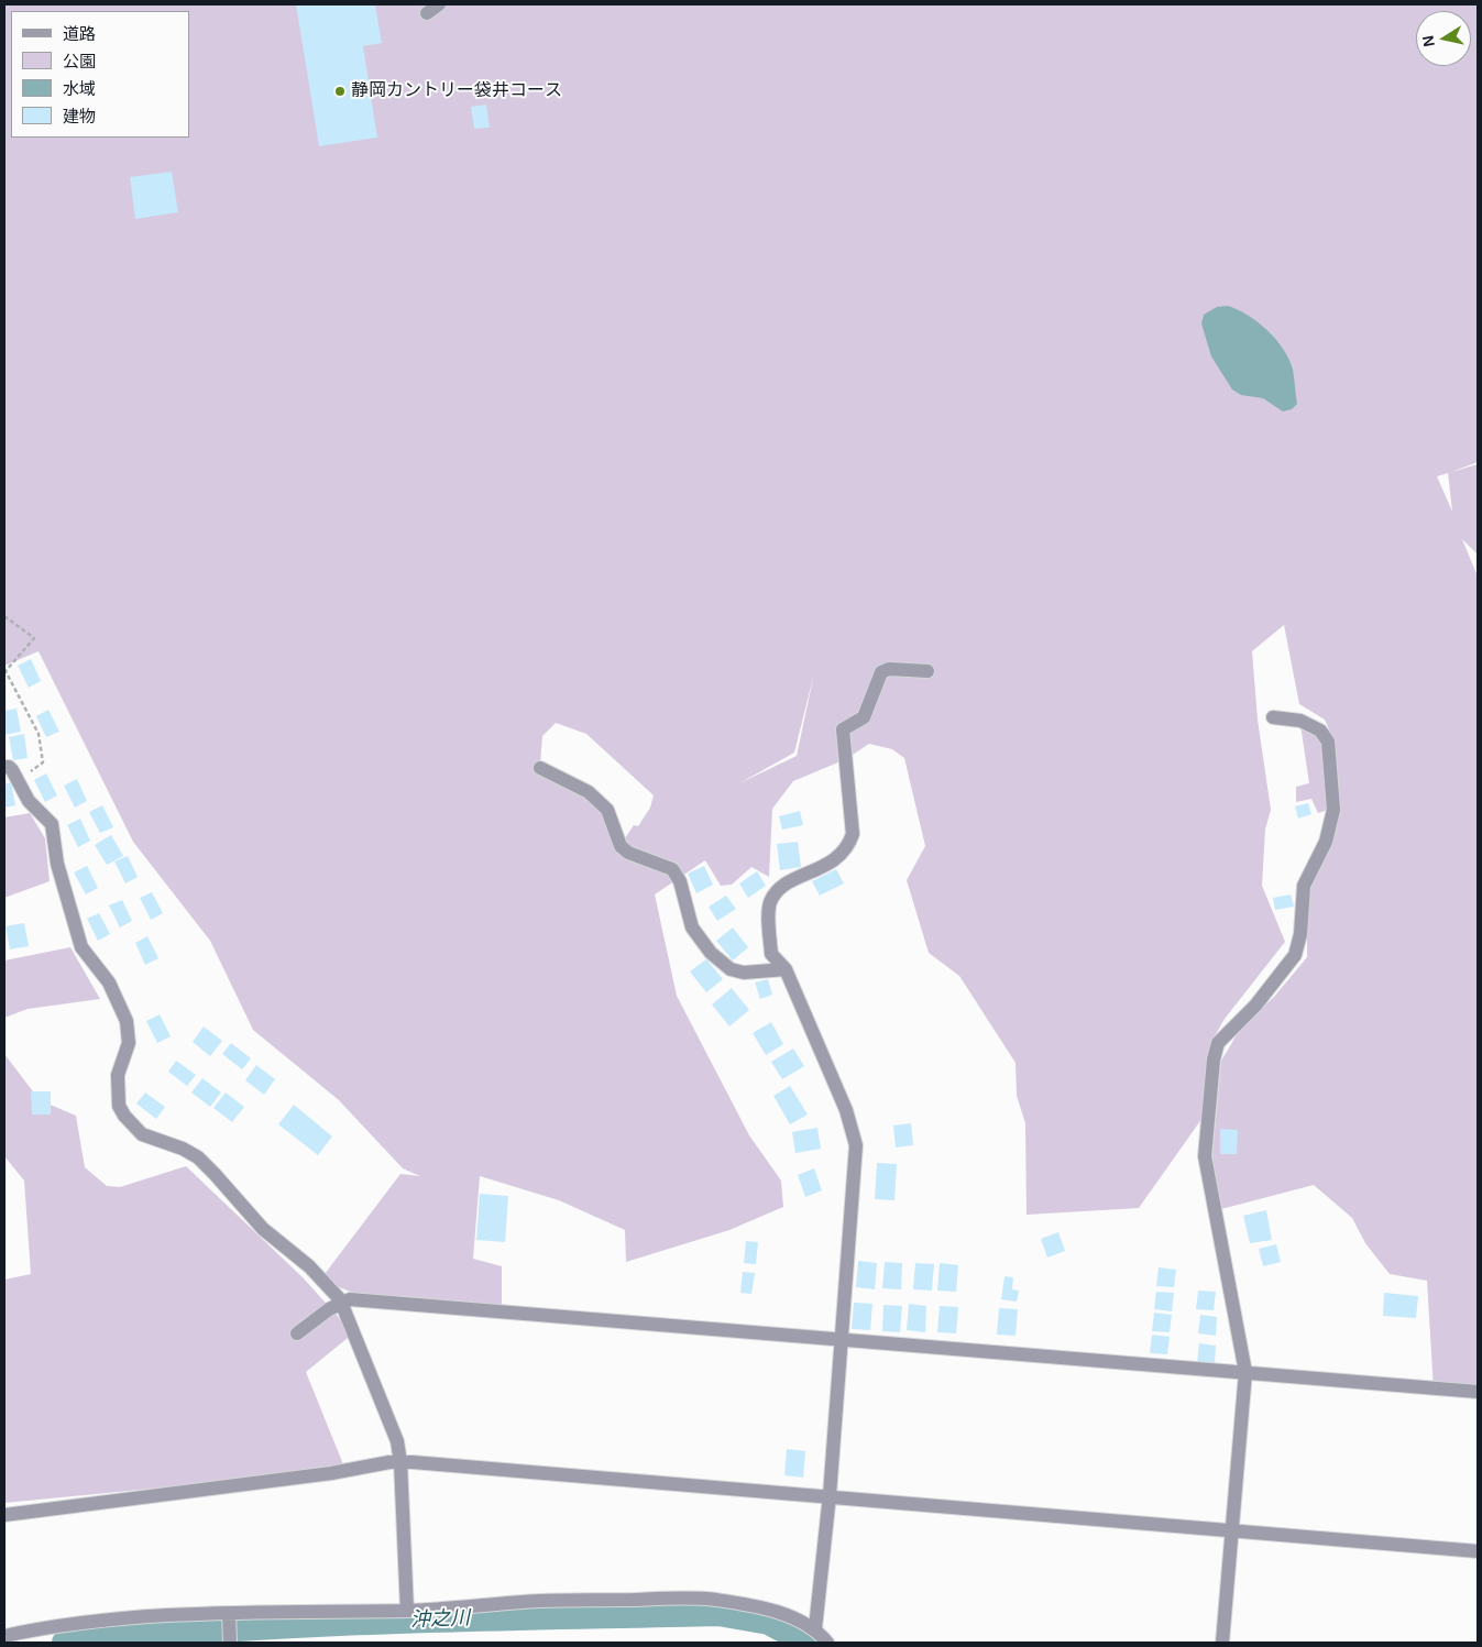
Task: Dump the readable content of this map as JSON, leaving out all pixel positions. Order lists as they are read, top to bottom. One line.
{"water":["沖之川"],"places":["静岡カントリー袋井コース"],"legend":["道路","公園","水域","建物"],"north":"left"}
